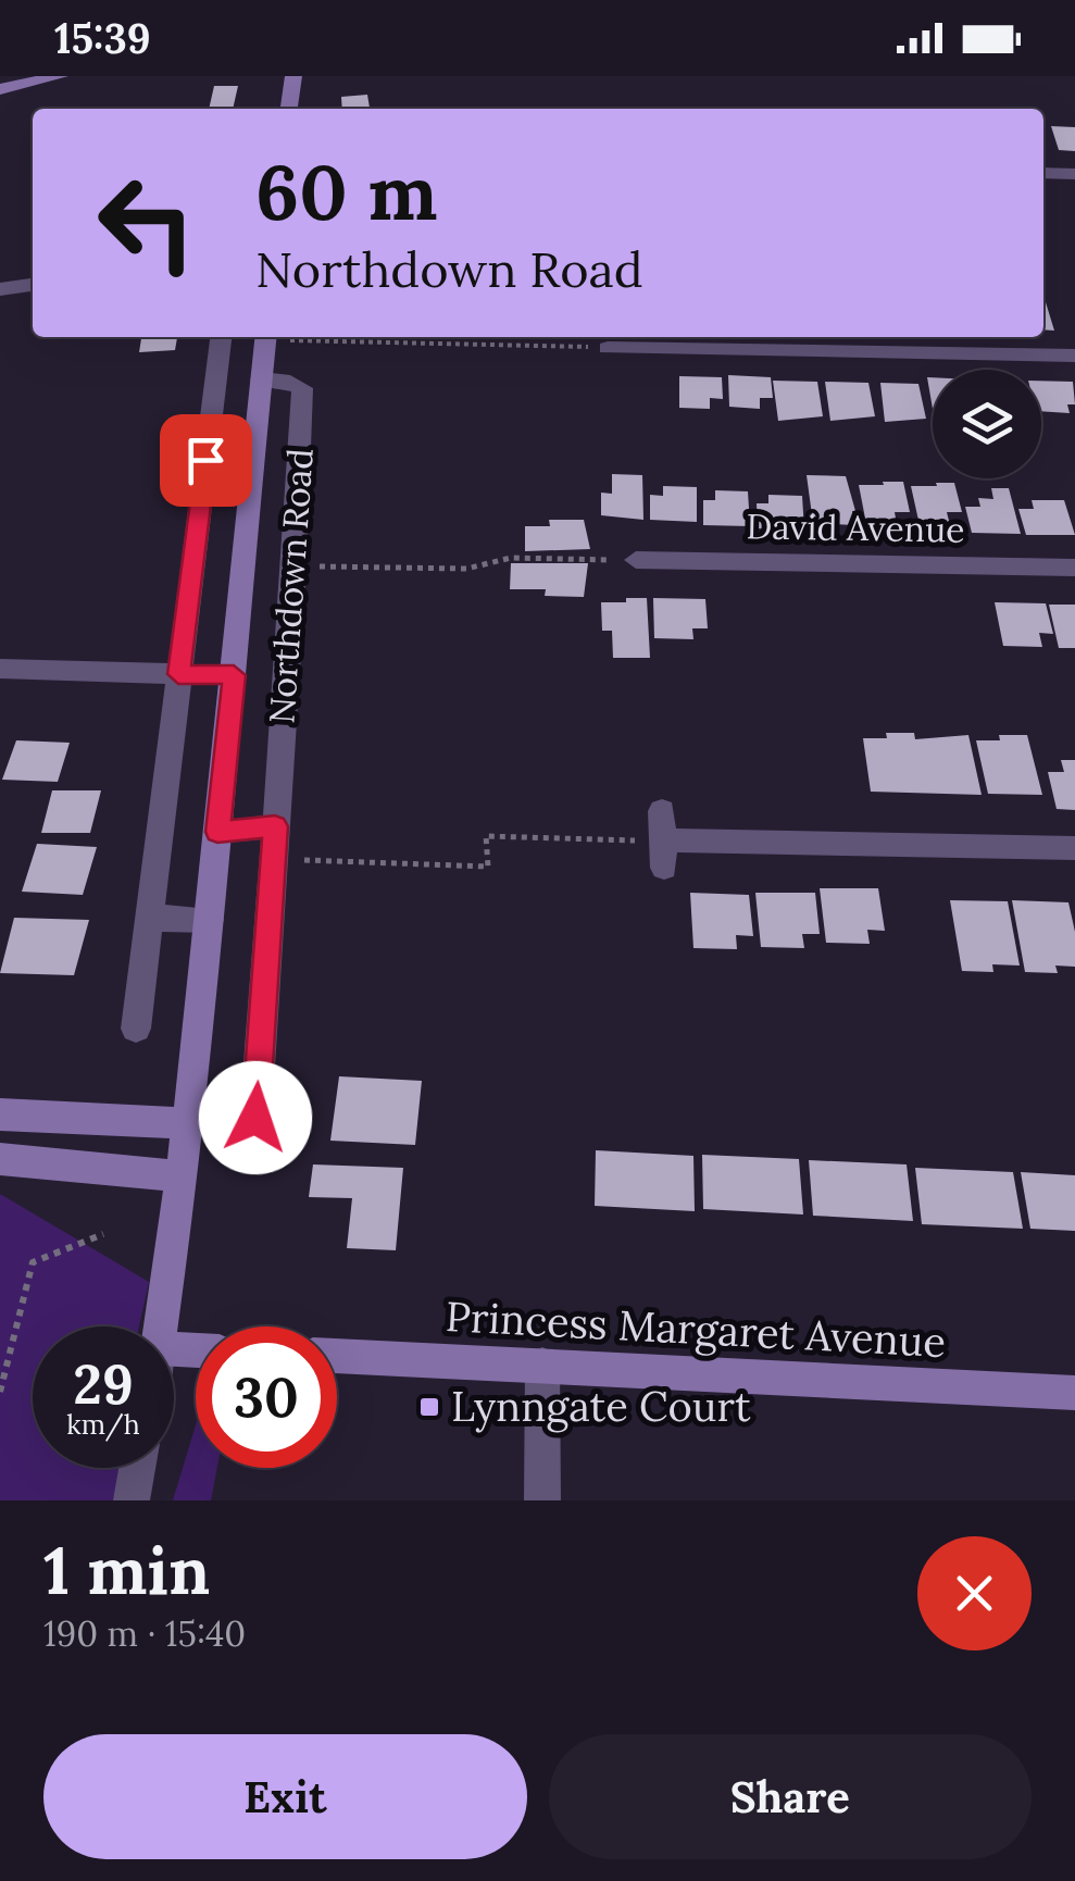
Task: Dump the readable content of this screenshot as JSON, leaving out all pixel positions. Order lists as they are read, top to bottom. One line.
{"streets":{"main road":["Northdown Road","Princess Margaret Avenue"],"street":["David Avenue"]},"places":{"transit":["Lynngate Court"]},"page":{"status":"15:39","turn":["60 m","Northdown Road"],"speed":"29 km/h","limit":"30","heading":["1 min","190 m · 15:40"],"buttons":["Exit","Share"]}}
